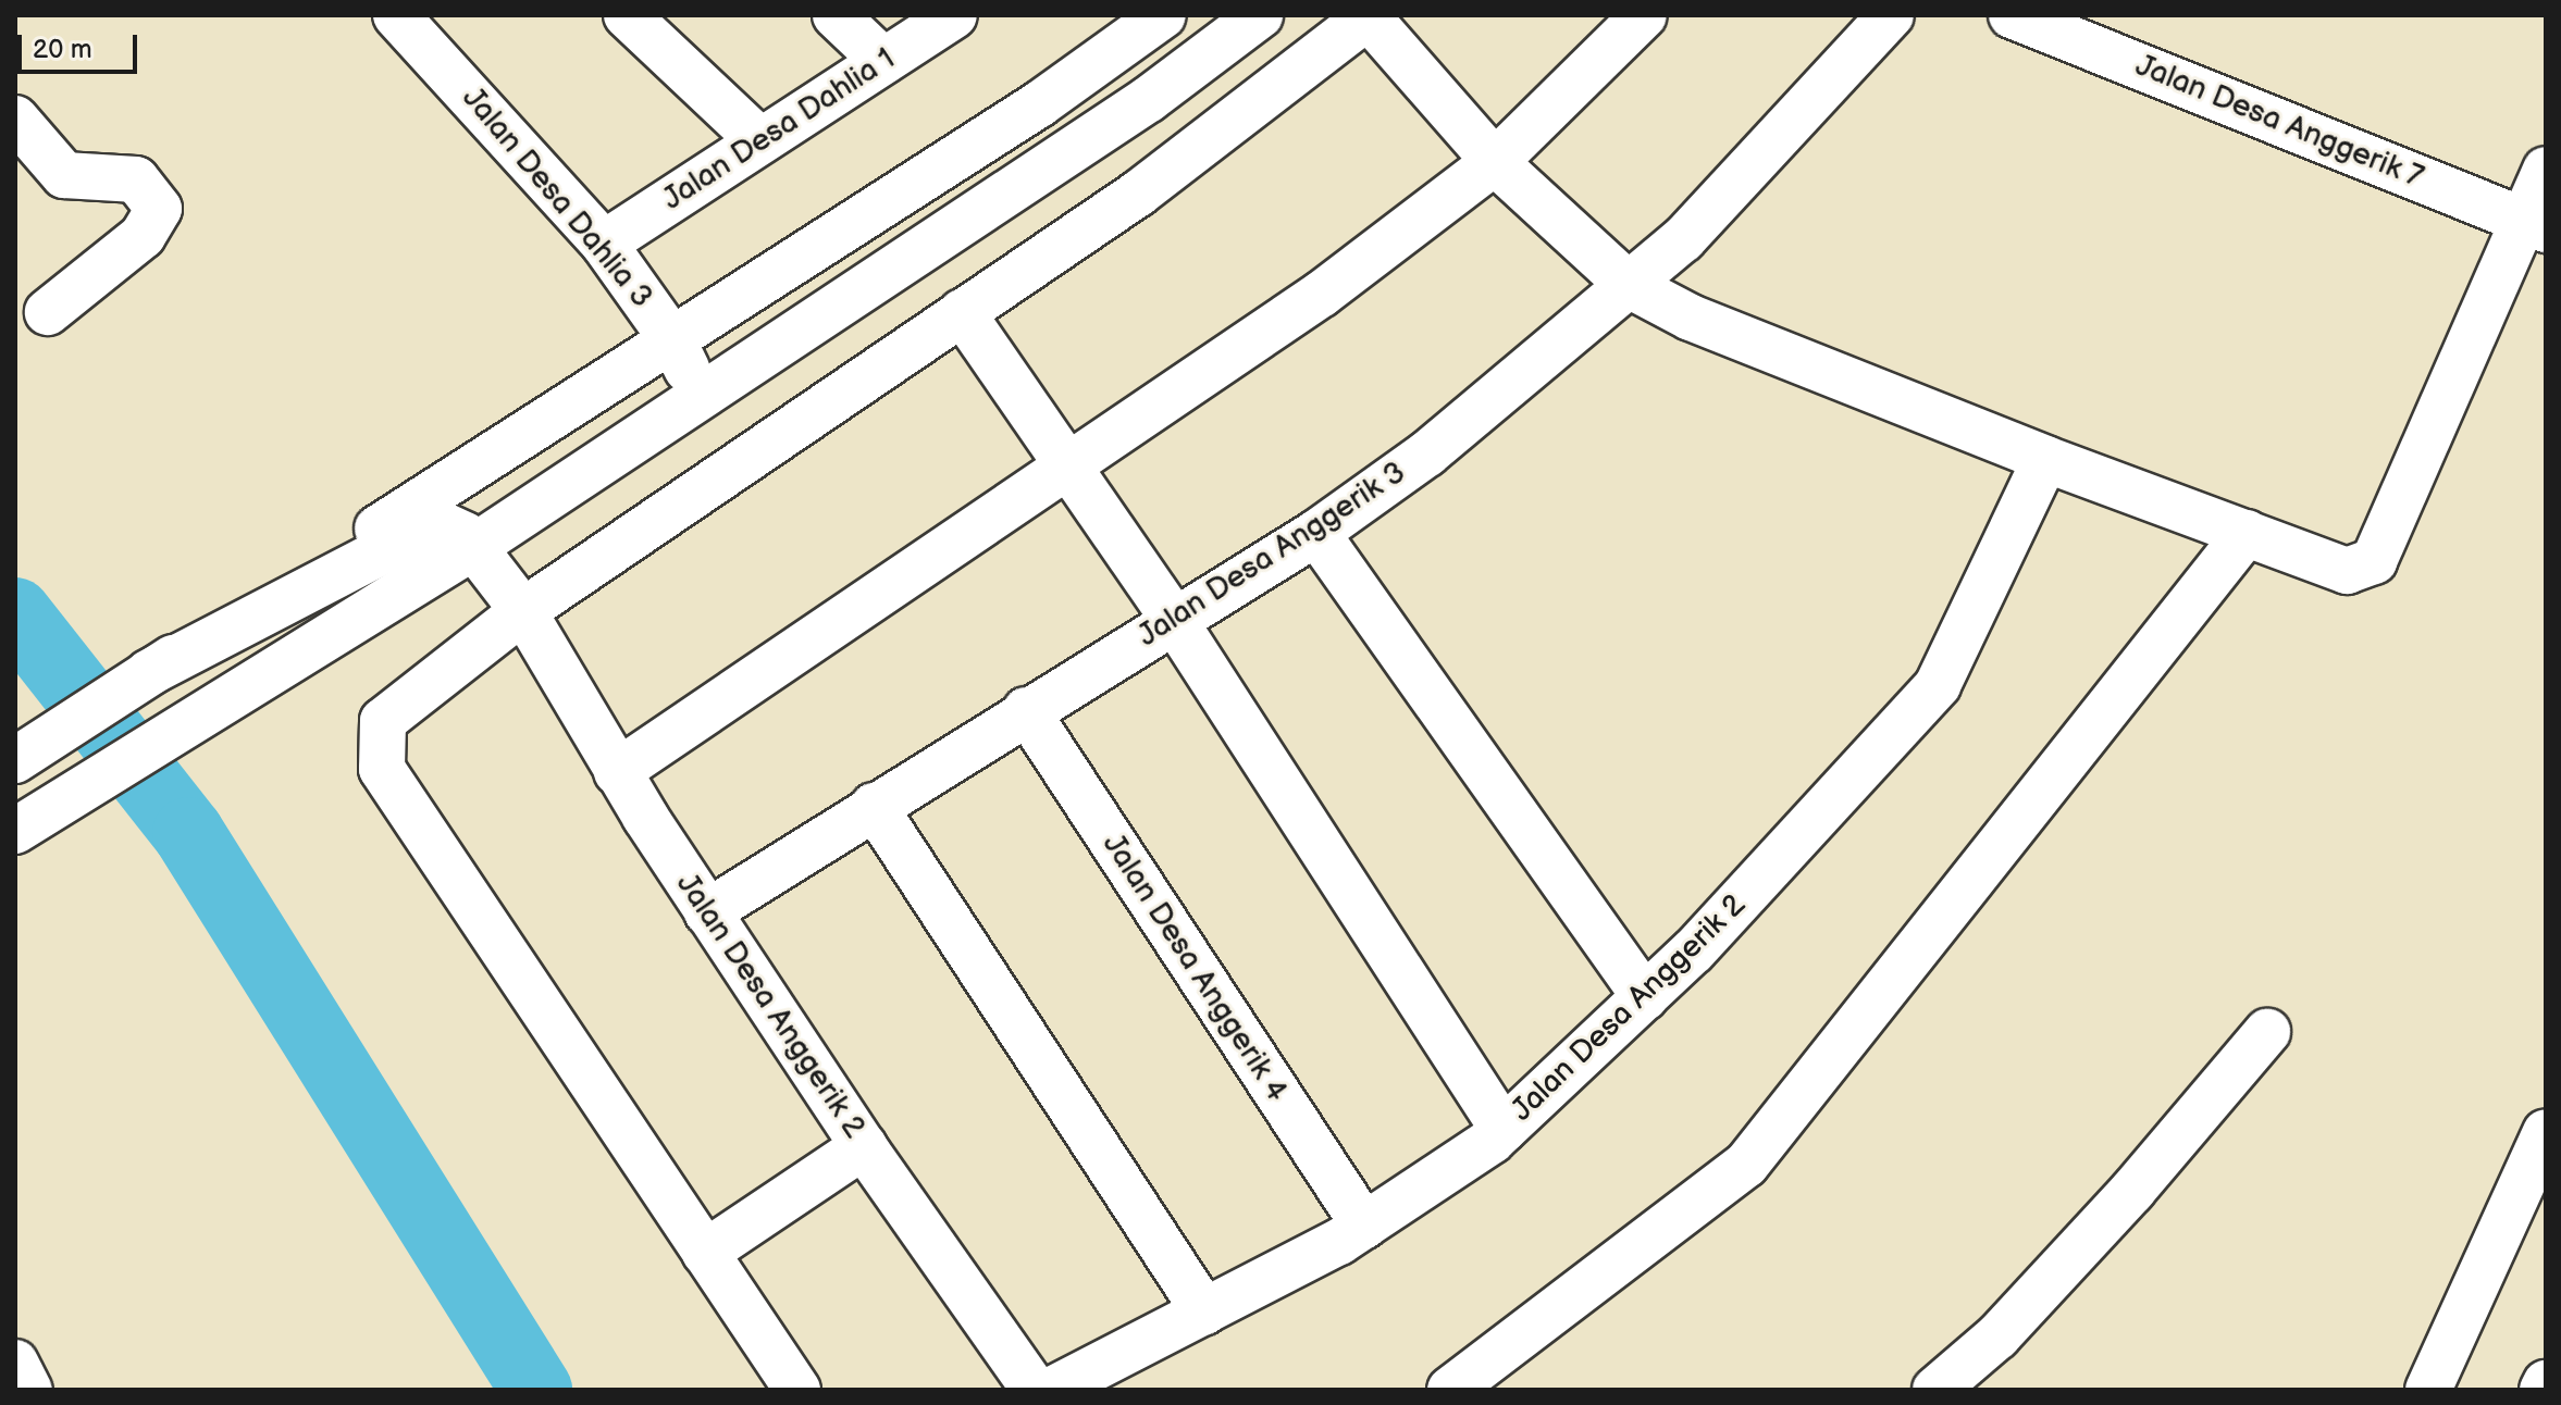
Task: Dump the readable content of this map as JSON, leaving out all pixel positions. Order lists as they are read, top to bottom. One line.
{"streets":{"street":["Jalan Desa Anggerik 7","Jalan Desa Dahlia 1","Jalan Desa Dahlia 3","Jalan Desa Anggerik 3","Jalan Desa Anggerik 4","Jalan Desa Anggerik 2"]},"crossings":[["Jalan Desa Dahlia 1","Jalan Desa Dahlia 3"],["Jalan Desa Anggerik 3","Jalan Desa Anggerik 4"],["Jalan Desa Anggerik 3","Jalan Desa Anggerik 2"],["Jalan Desa Anggerik 4","Jalan Desa Anggerik 2"]],"scale_bar":"20 m"}
